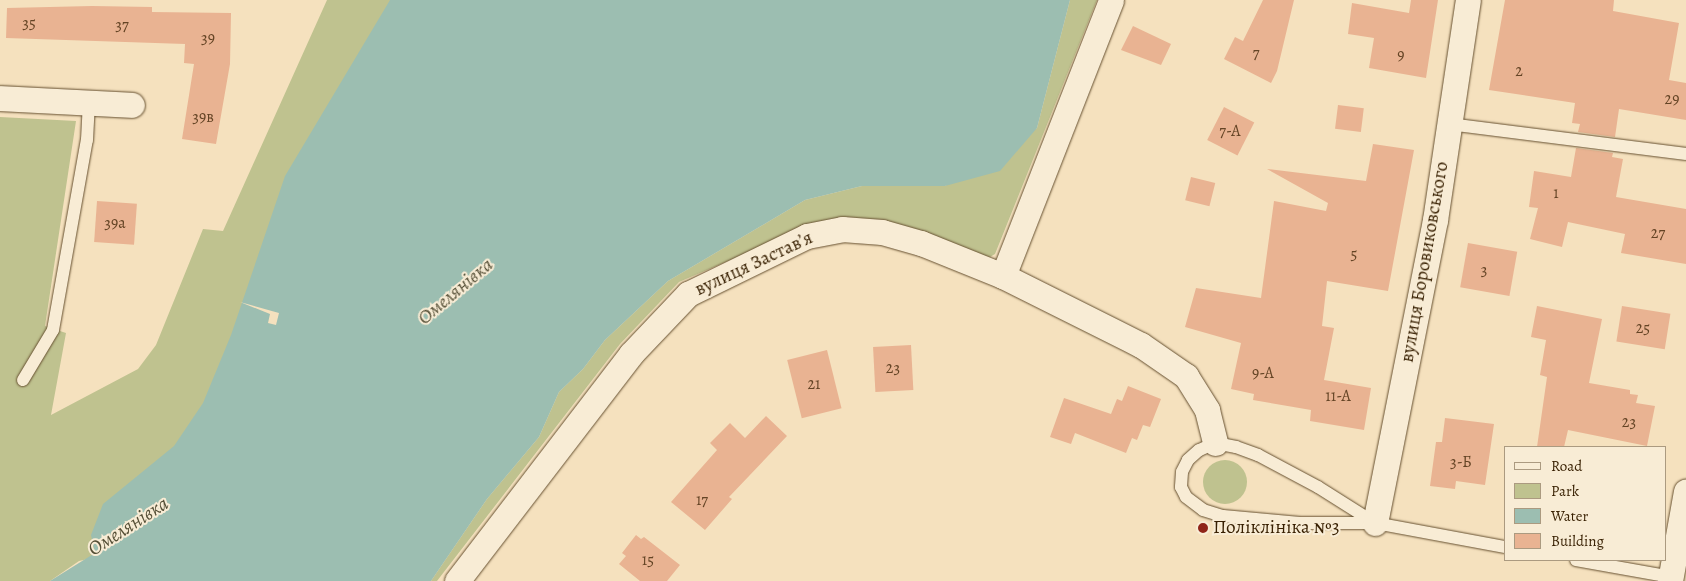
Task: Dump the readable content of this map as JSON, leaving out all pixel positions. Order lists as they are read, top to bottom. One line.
{"streets":{"street":["вулиця Боровиковського","вулиця Заставʼя"]},"water":["Омелянівка"],"places":["Поліклініка №3"],"house_numbers":["35","37","39","7","9","2","29","39в","7-А","1","39а","27","5","3","25","23","9-А","21","11-А","23","3-Б","17","15"],"legend":["Road","Park","Water","Building"]}
